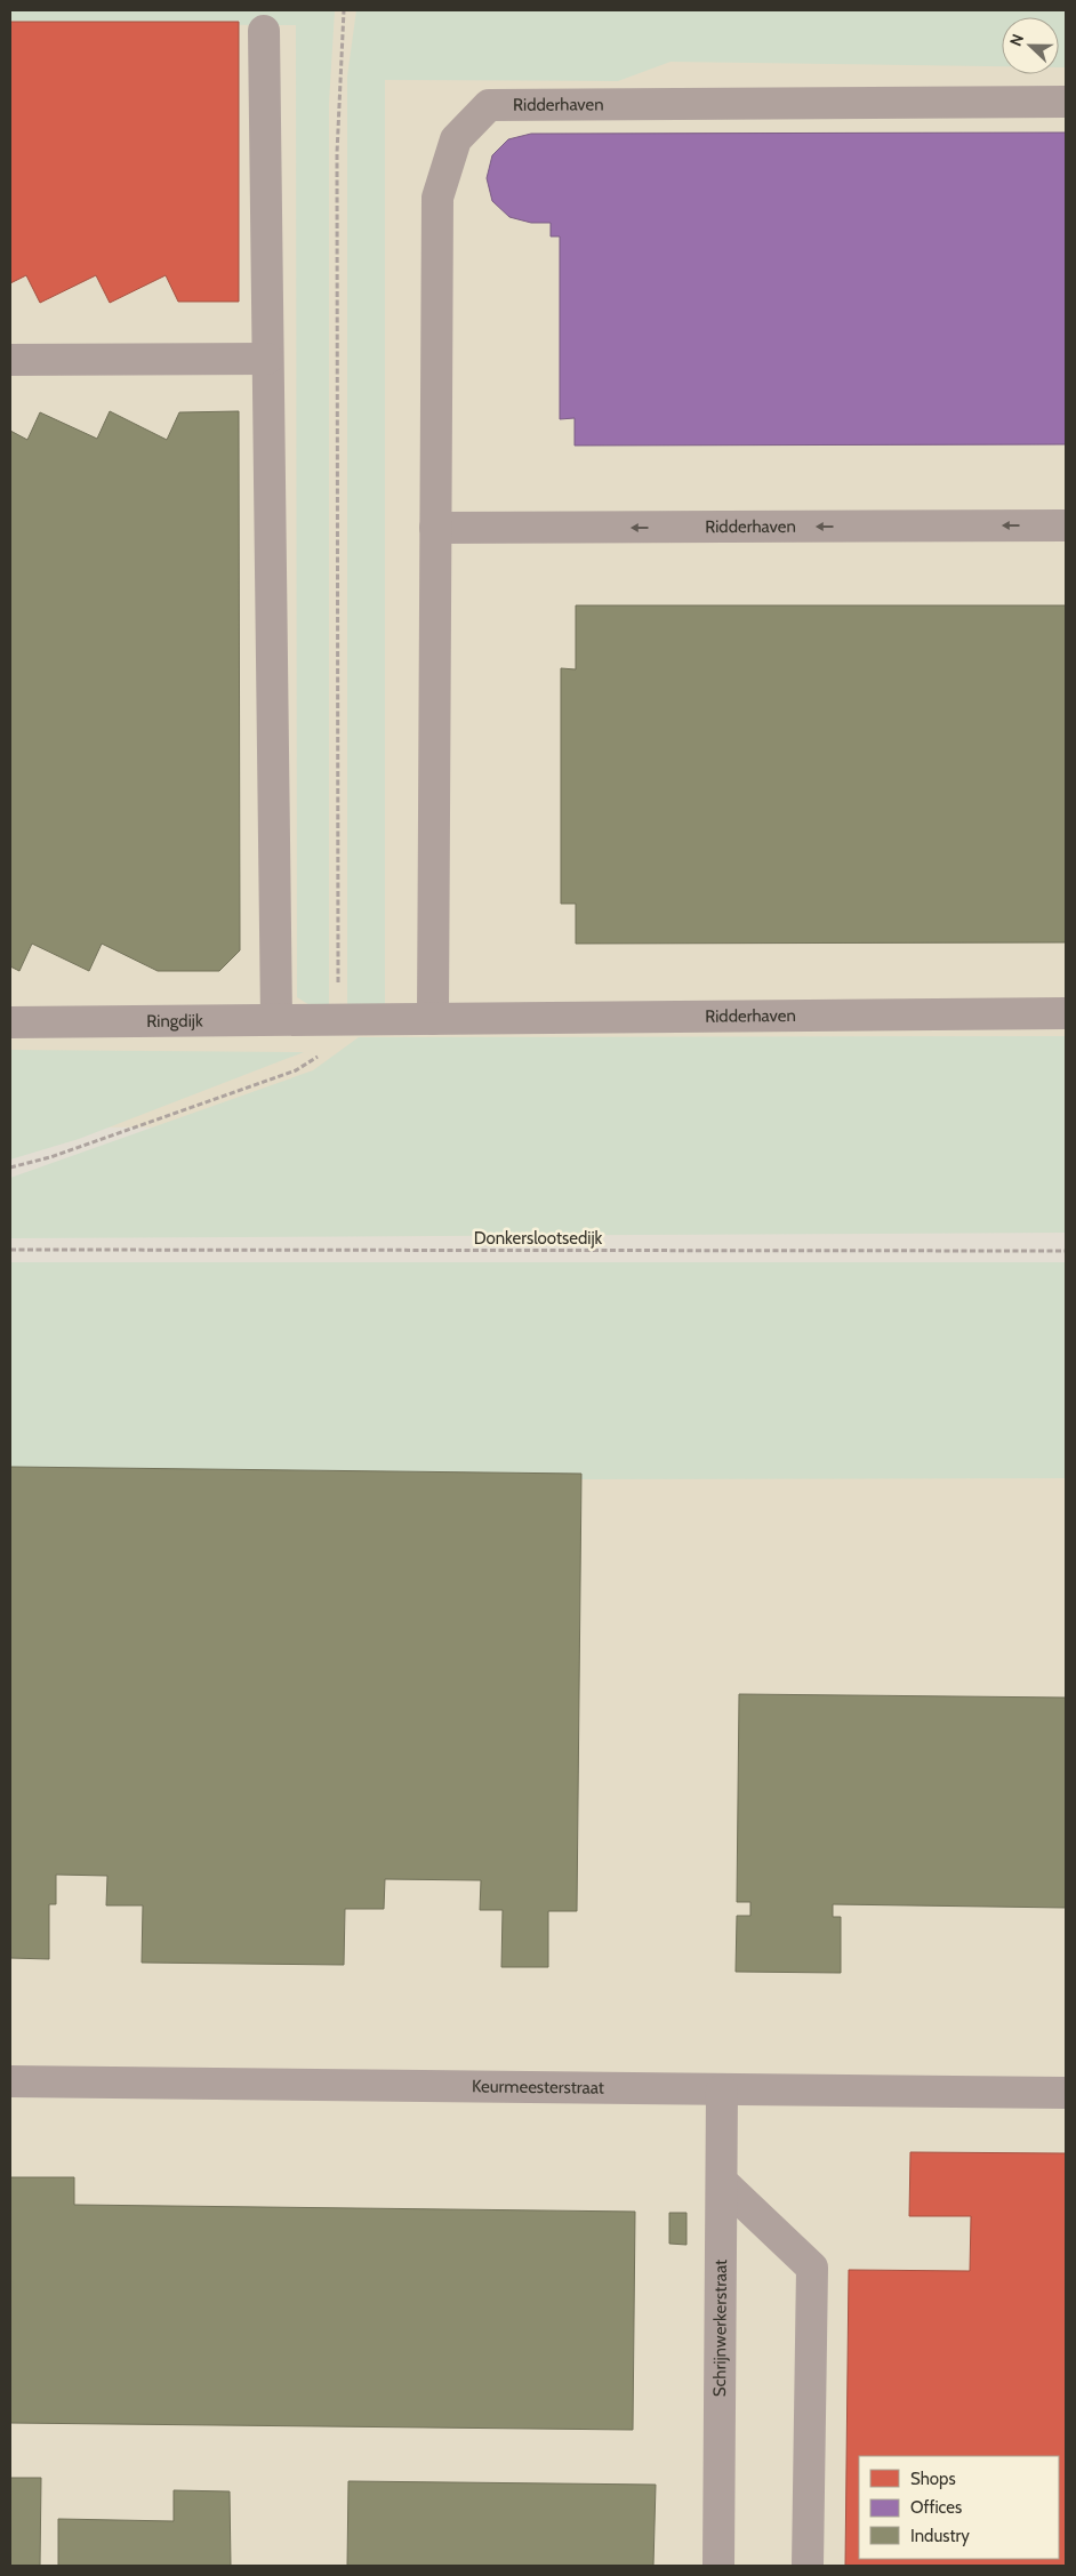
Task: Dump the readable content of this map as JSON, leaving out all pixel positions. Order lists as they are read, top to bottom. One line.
{"streets":{"street":["Ridderhaven","Ringdijk","Keurmeesterstraat","Schrijnwerkerstraat"],"path":["Donkerslootsedijk"]},"crossings":[["Ridderhaven","Ringdijk"],["Keurmeesterstraat","Schrijnwerkerstraat"]],"legend":["Shops","Offices","Industry"],"north":"left"}
